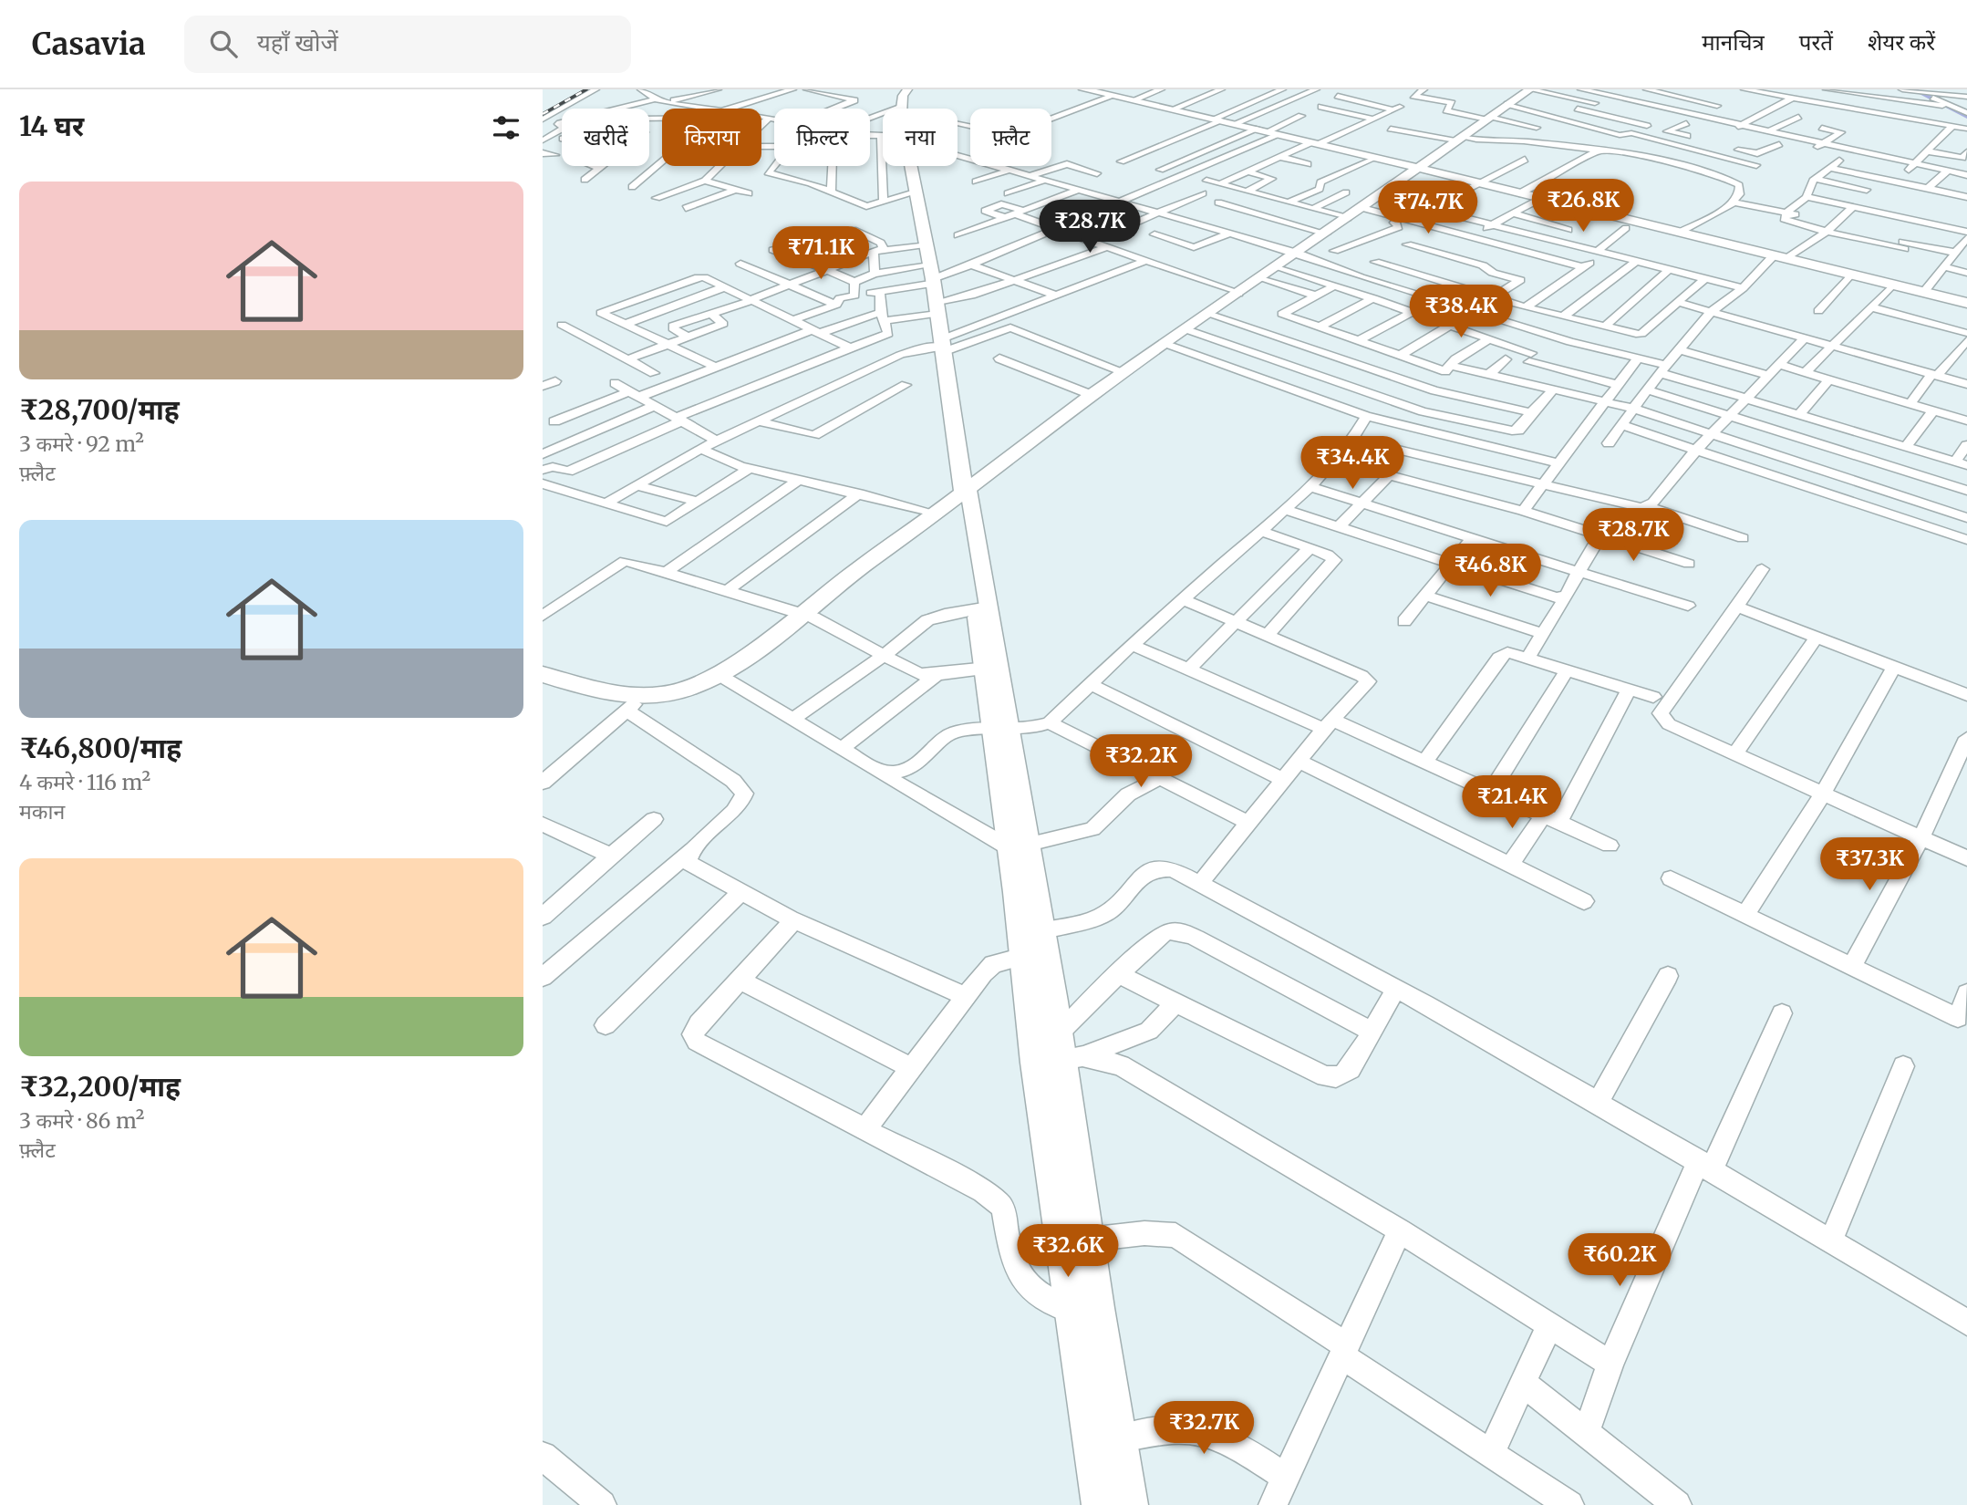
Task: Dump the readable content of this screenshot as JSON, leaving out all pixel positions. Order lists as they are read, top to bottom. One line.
{"page":{"header":"Casavia","search":"यहाँ खोजें","nav":["मानचित्र","परतें","शेयर करें"],"heading":"14 घर","chip":["खरीदें","किराया","फ़िल्टर","नया","फ़्लैट"],"list":[{"name":"₹28,700/माह","note":"3 कमरे · 92 m² · फ़्लैट"},{"name":"₹46,800/माह","note":"4 कमरे · 116 m² · मकान"},{"name":"₹32,200/माह","note":"3 कमरे · 86 m² · फ़्लैट"}],"price":["₹26.8K","₹74.7K","₹28.7K","₹71.1K","₹38.4K","₹34.4K","₹28.7K","₹46.8K","₹32.2K","₹21.4K","₹37.3K","₹32.6K","₹60.2K","₹32.7K"]}}
